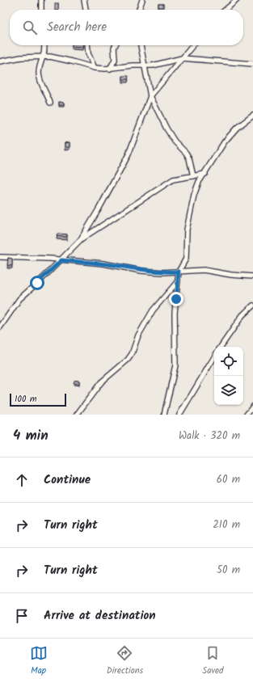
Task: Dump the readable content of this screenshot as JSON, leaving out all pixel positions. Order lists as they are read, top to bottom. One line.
{"scale_bar":"100 m","page":{"search":"Search here","scale":"100 m","heading":["4 min","Walk · 320 m"],"list":[["Continue","60 m"],["Turn right","210 m"],["Turn right","50 m"],"Arrive at destination"],"nav":["Map","Directions","Saved"]}}
